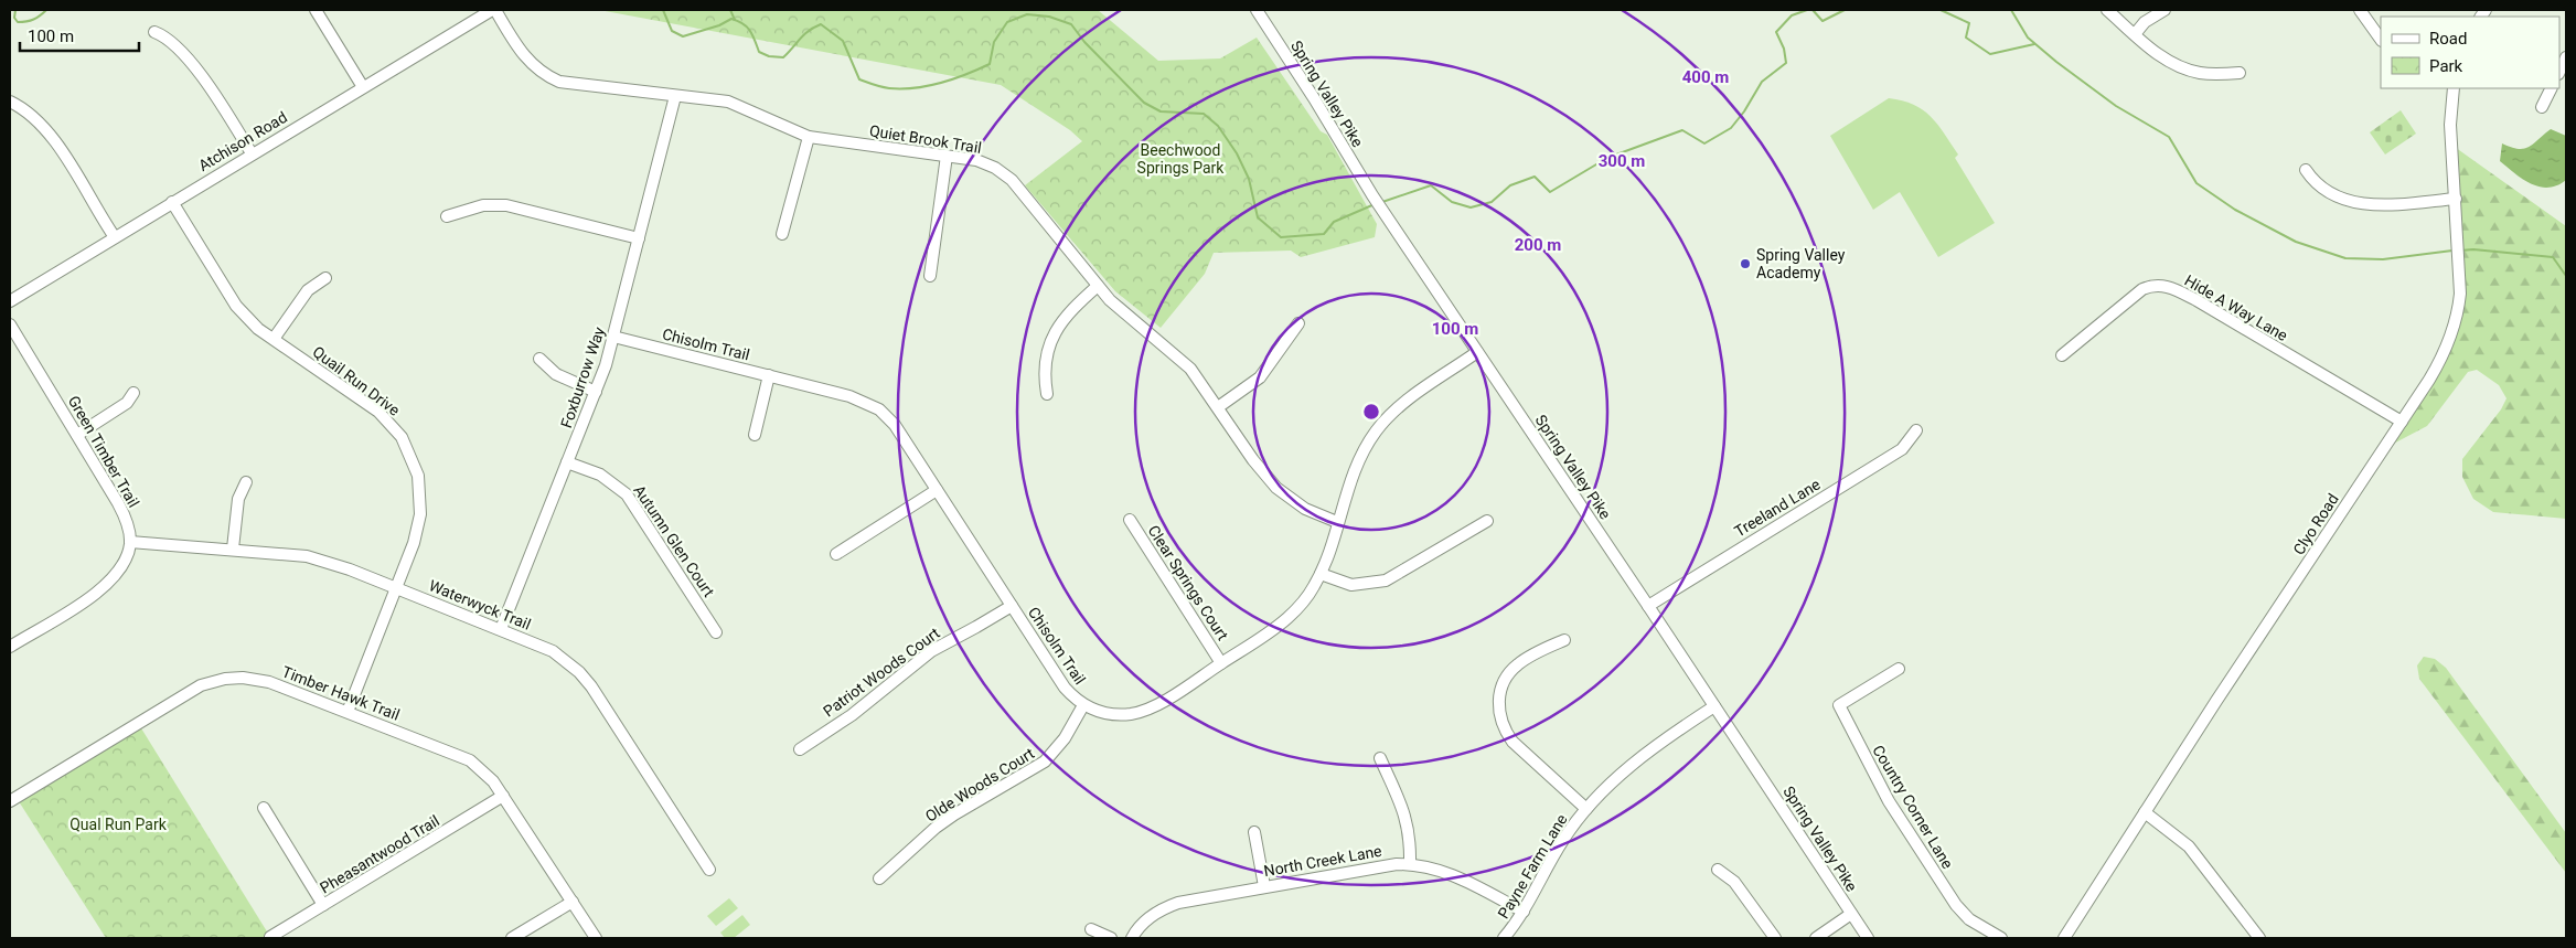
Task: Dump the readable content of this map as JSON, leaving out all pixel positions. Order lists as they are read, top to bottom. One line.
{"streets":{"street":["Spring Valley Pike","Quiet Brook Trail","Atchison Road","Hide A Way Lane","Chisolm Trail","Foxburrow Way","Quail Run Drive","Green Timber Trail","Treeland Lane","Clyo Road","Autumn Glen Court","Clear Springs Court","Waterwyck Trail","Patriot Woods Court","Timber Hawk Trail","Olde Woods Court","Country Corner Lane","Pheasantwood Trail","North Creek Lane","Payne Farm Lane"]},"crossings":[["Spring Valley Pike","Chisolm Trail"],["Spring Valley Pike","Treeland Lane"],["Spring Valley Pike","Payne Farm Lane"],["Quiet Brook Trail","Atchison Road"],["Quiet Brook Trail","Chisolm Trail"],["Quiet Brook Trail","Foxburrow Way"],["Atchison Road","Quail Run Drive"],["Hide A Way Lane","Clyo Road"],["Chisolm Trail","Foxburrow Way"],["Chisolm Trail","Clear Springs Court"],["Chisolm Trail","Patriot Woods Court"],["Chisolm Trail","Olde Woods Court"],["Foxburrow Way","Autumn Glen Court"],["Foxburrow Way","Waterwyck Trail"],["Quail Run Drive","Waterwyck Trail"],["Quail Run Drive","Timber Hawk Trail"],["Green Timber Trail","Waterwyck Trail"],["Timber Hawk Trail","Pheasantwood Trail"],["North Creek Lane","Payne Farm Lane"]],"parks":["Beechwood Springs Park","Qual Run Park"],"places":["Spring Valley Academy"],"legend":["Road","Park"],"scale_bar":"100 m","rings":["400 m","300 m","200 m","100 m"]}
